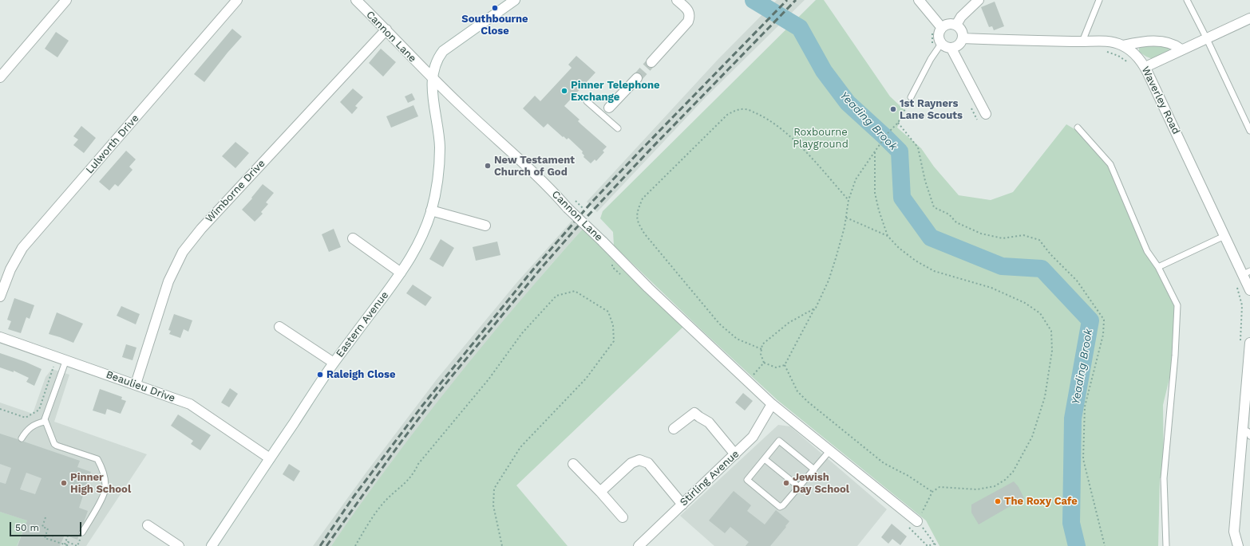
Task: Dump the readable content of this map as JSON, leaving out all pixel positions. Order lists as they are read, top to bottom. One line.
{"streets":{"street":["Cannon Lane","Waverley Road","Lulworth Drive","Wimborne Drive","Eastern Avenue","Beaulieu Drive","Stirling Avenue"]},"crossings":[["Cannon Lane","Wimborne Drive"],["Cannon Lane","Eastern Avenue"],["Cannon Lane","Stirling Avenue"],["Wimborne Drive","Beaulieu Drive"],["Eastern Avenue","Beaulieu Drive"]],"water":["Yeading Brook"],"parks":["Roxbourne Playground"],"places":["Southbourne Close","Pinner Telephone Exchange","1st Rayners Lane Scouts","New Testament Church of God","Raleigh Close","Pinner High School","Jewish Day School","The Roxy Cafe"],"scale_bar":"50 m"}
